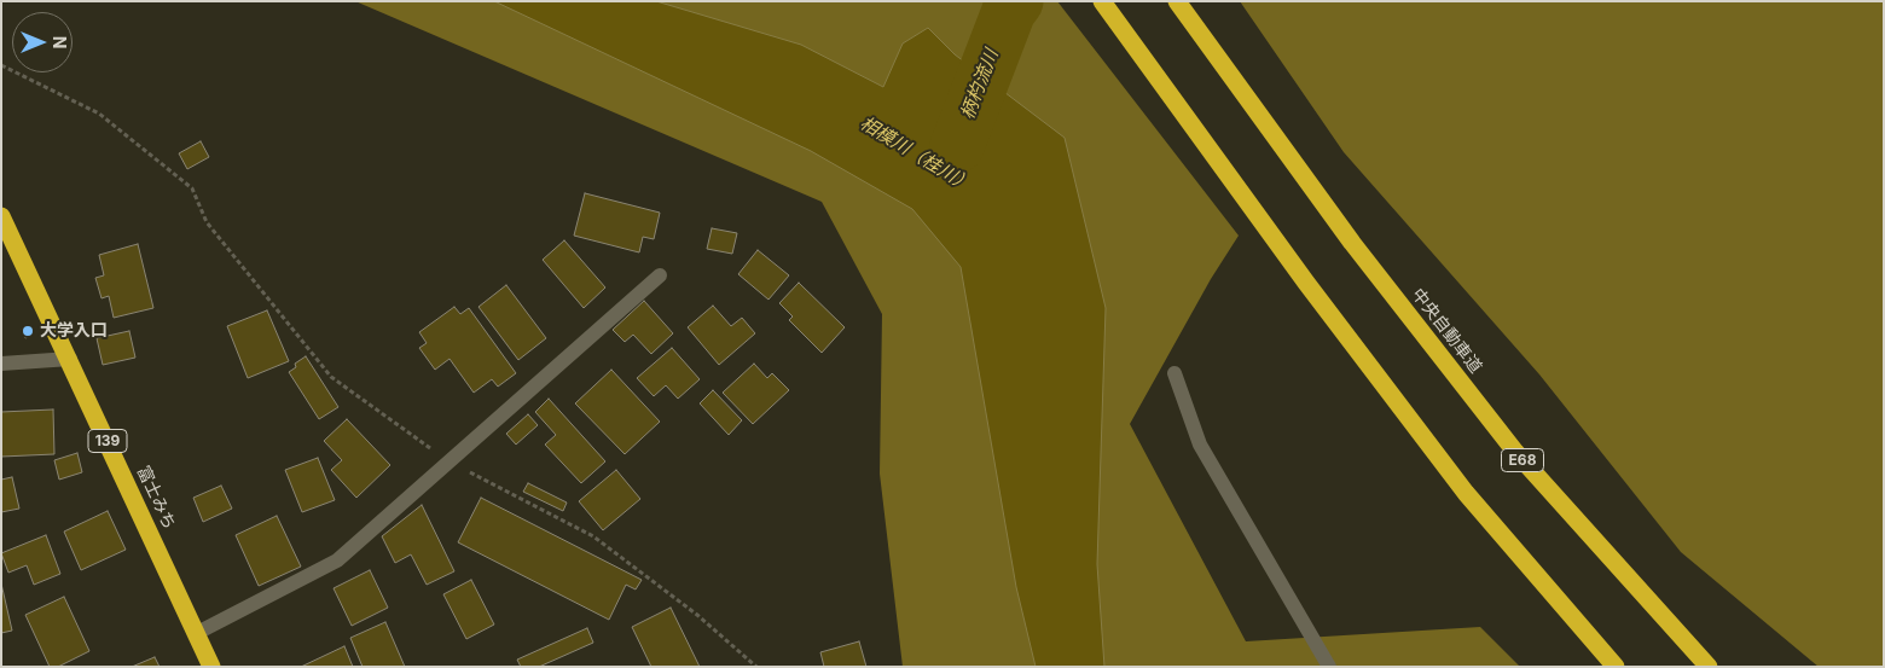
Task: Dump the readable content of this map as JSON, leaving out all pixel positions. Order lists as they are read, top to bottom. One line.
{"streets":{"highway":["中央自動車道","139","E68","富士みち"]},"water":["柄杓流川","相模川（桂川）"],"places":["大学入口"],"north":"right"}
